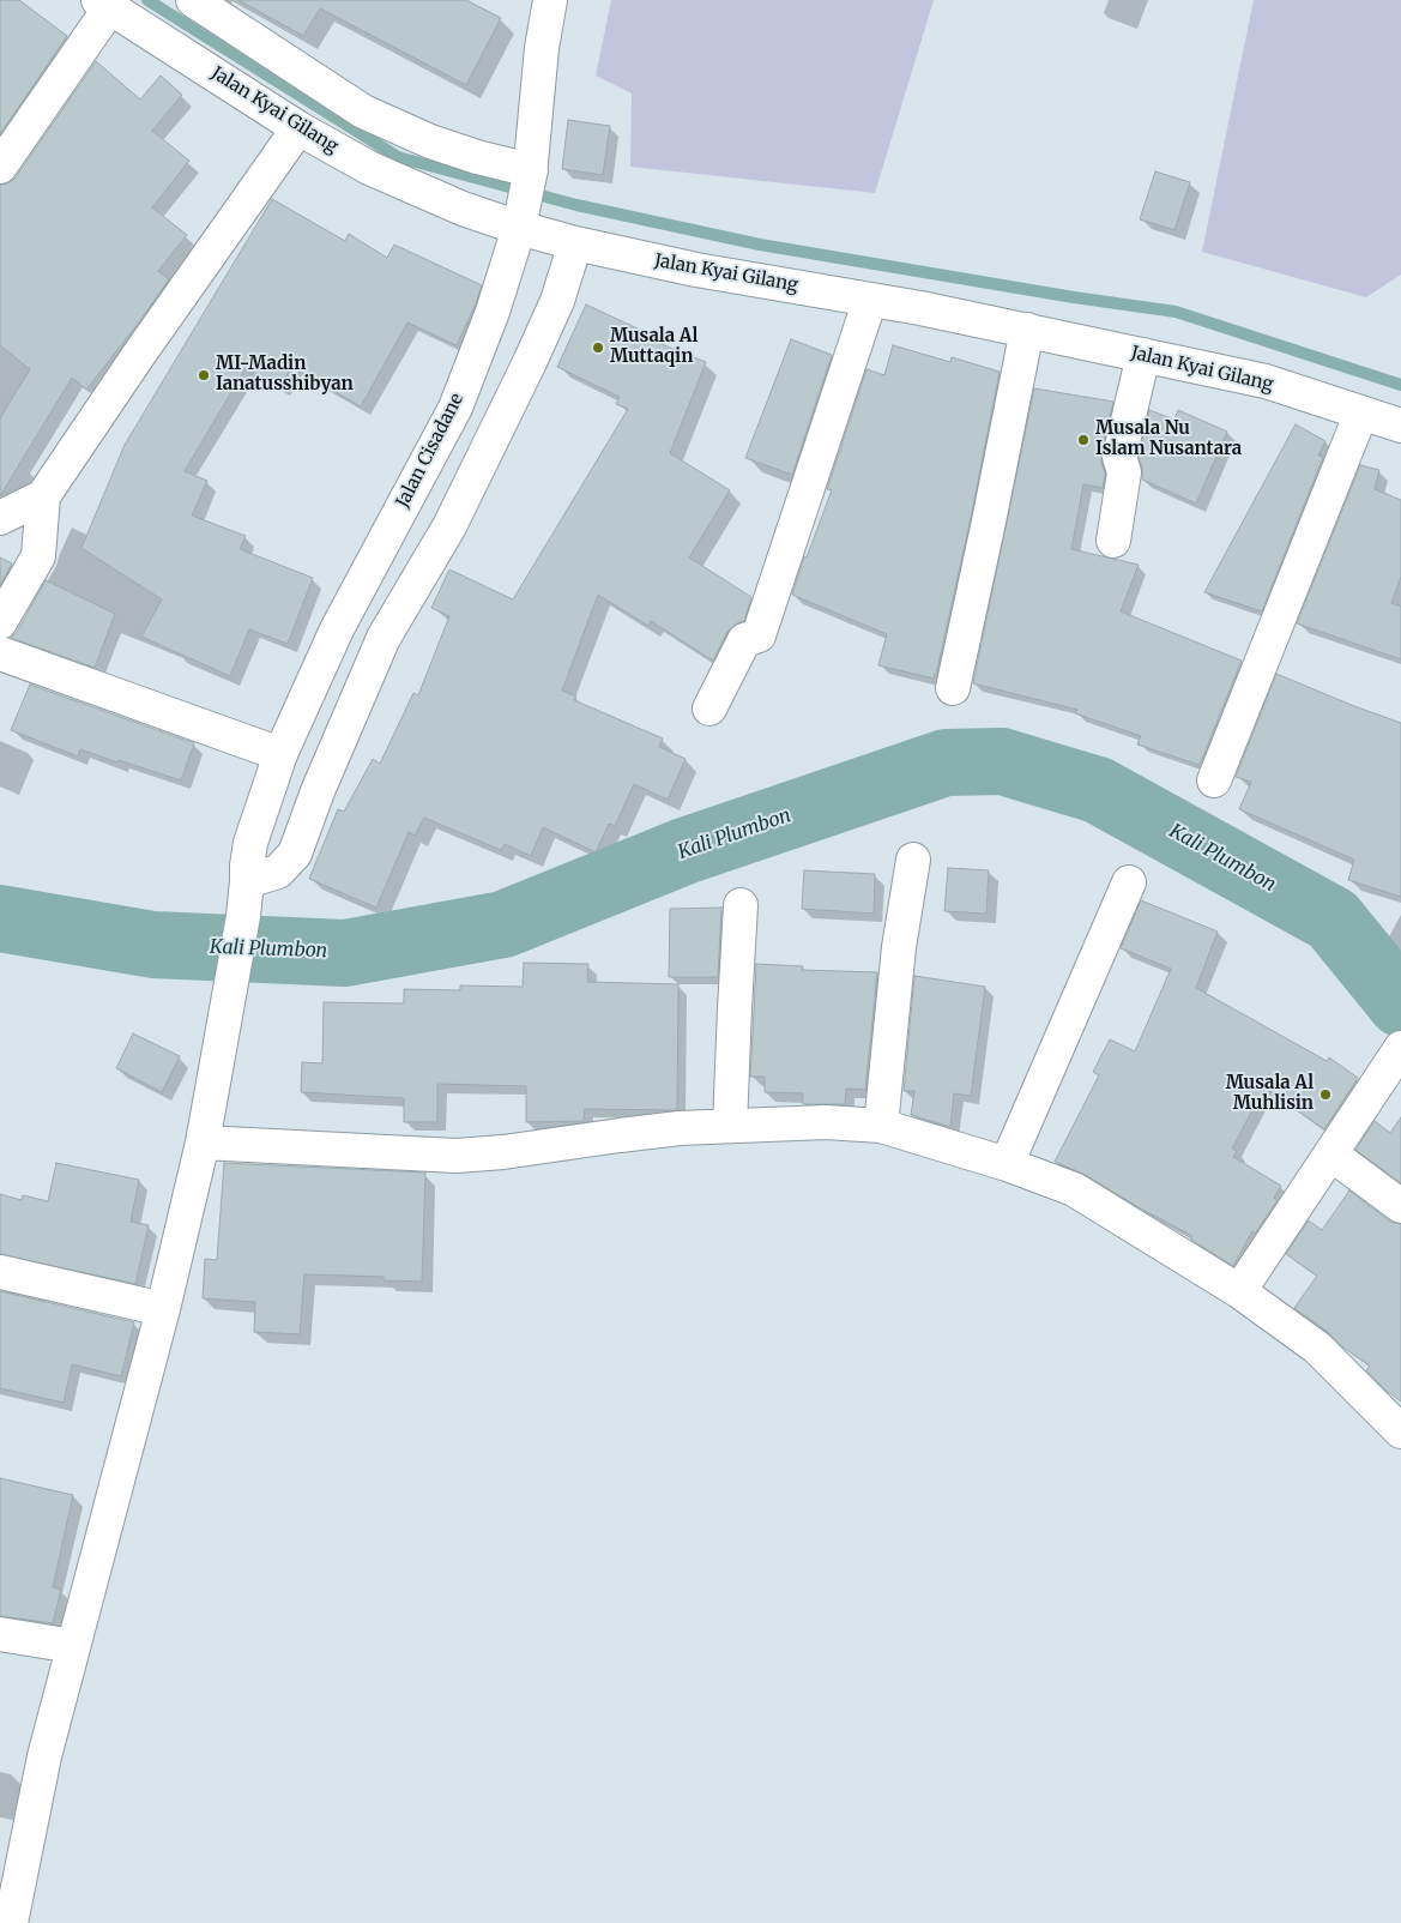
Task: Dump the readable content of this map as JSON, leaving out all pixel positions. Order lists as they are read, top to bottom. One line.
{"streets":{"street":["Jalan Kyai Gilang","Jalan Cisadane"]},"crossings":[["Jalan Kyai Gilang","Jalan Cisadane"]],"water":["Kali Plumbon"],"places":["Musala Al Muttaqin","MI-Madin Ianatusshibyan","Musala Nu Islam Nusantara","Musala Al Muhlisin"]}
